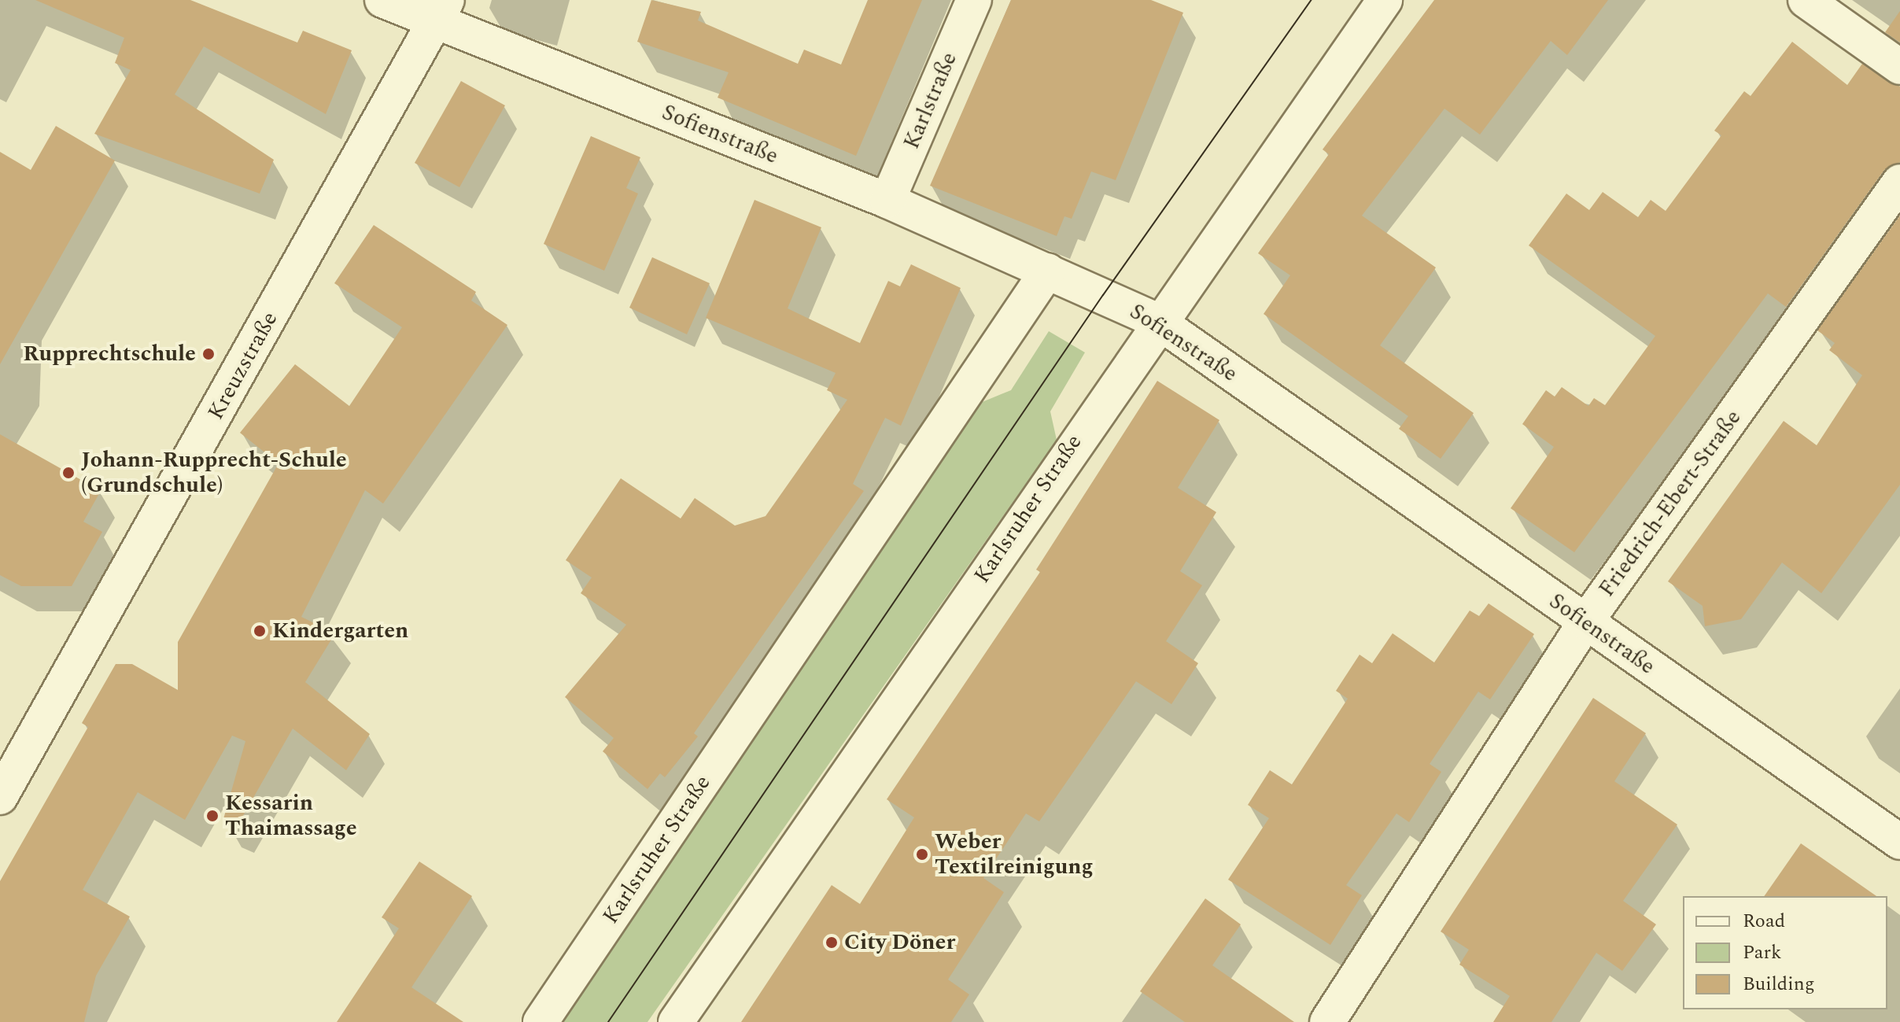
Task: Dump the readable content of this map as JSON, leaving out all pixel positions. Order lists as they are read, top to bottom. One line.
{"streets":{"street":["Karlstraße","Sofienstraße","Kreuzstraße","Friedrich-Ebert-Straße","Karlsruher Straße"]},"crossings":[["Karlstraße","Sofienstraße"],["Sofienstraße","Kreuzstraße"],["Sofienstraße","Friedrich-Ebert-Straße"],["Sofienstraße","Karlsruher Straße"]],"places":["Rupprechtschule","Johann-Rupprecht-Schule (Grundschule)","Kindergarten","Kessarin Thaimassage","Weber Textilreinigung","City Döner"],"legend":["Road","Park","Building"]}
